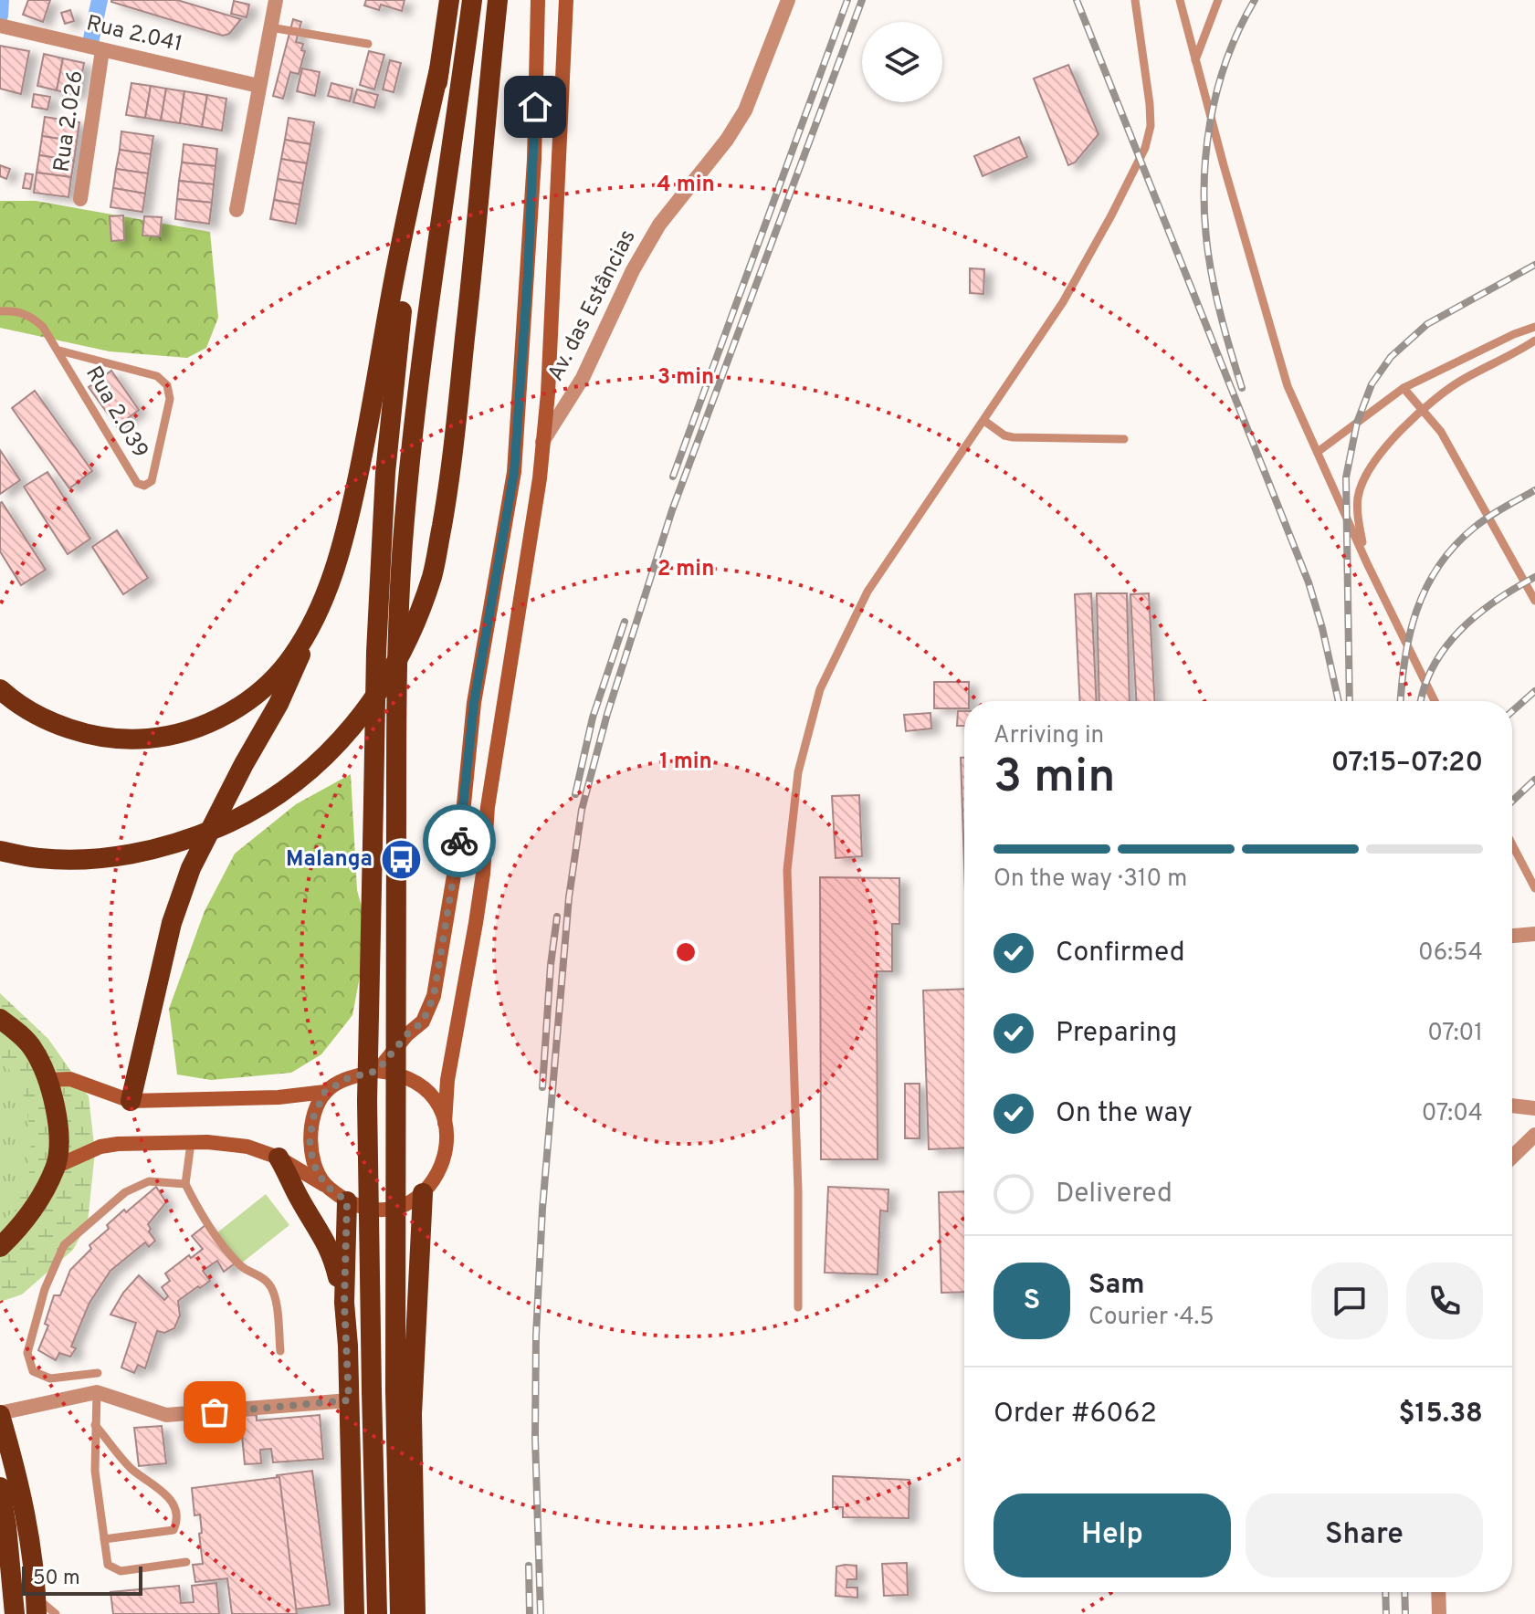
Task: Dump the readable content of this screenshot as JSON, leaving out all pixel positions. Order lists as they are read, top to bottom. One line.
{"streets":{"street":["Rua 2.041","Rua 2.026","Av. das Estâncias"],"lane":["Rua 2.039"]},"crossings":[["Rua 2.041","Rua 2.026"]],"places":{"bus stop":["Malanga"]},"scale_bar":"50 m","page":{"heading":["3 min","Arriving in","07:15–07:20"],"panel":["Sam","Courier · 4.5","Order #6062","$15.38"],"bar":"On the way · 310 m","list":[["Confirmed","06:54"],["Preparing","07:01"],["On the way","07:04"],"Delivered"],"round":"S","buttons":["Help","Share"],"scale":"50 m"},"rings":["4 min","3 min","2 min","1 min"]}
